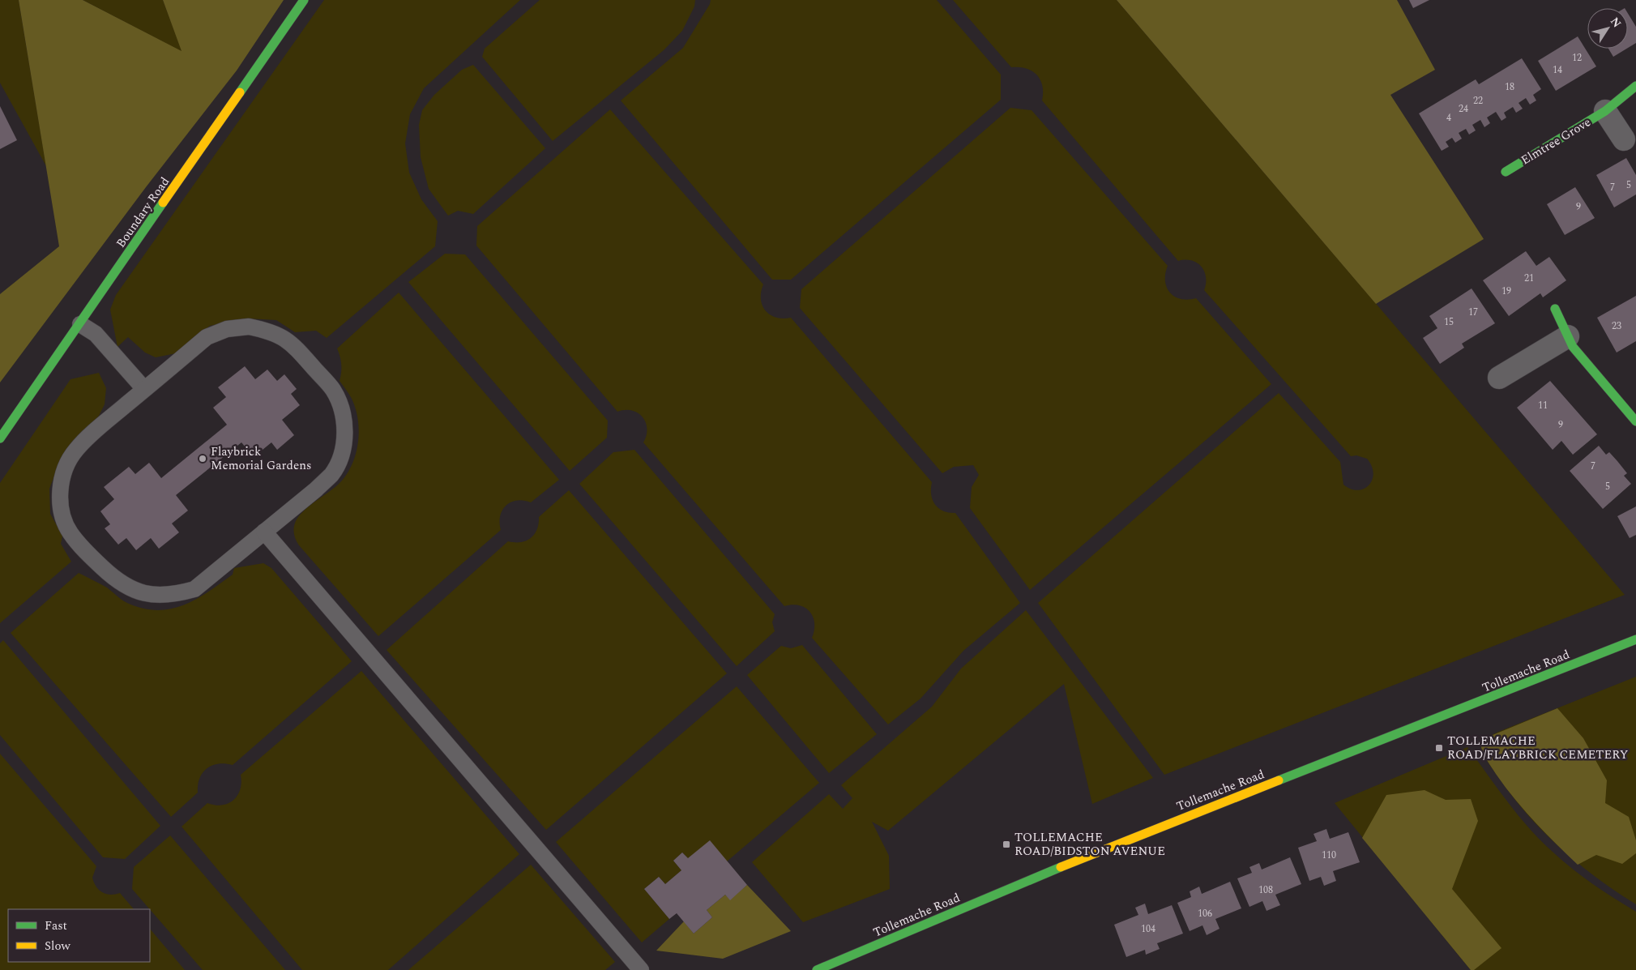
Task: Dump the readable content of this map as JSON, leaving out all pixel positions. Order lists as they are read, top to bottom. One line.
{"streets":{"street":["Elmtree Grove","Boundary Road","Tollemache Road"]},"places":{"other":["Flaybrick Memorial Gardens"],"transit":["TOLLEMACHE ROAD/FLAYBRICK CEMETERY","TOLLEMACHE ROAD/BIDSTON AVENUE"]},"house_numbers":["12","14","18","22","24","4","5","7","9","21","19","17","15","23","11","9","7","5","110","108","106","104"],"legend":["Fast","Slow"],"north":"top right"}
